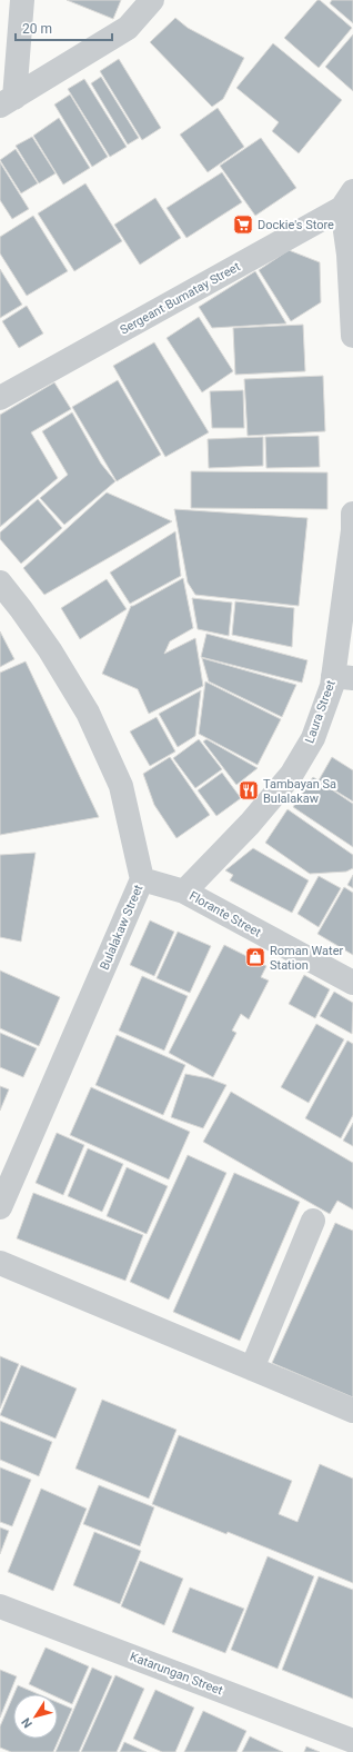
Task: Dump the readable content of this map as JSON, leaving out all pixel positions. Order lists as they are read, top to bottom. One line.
{"streets":{"street":["Sergeant Bumatay Street","Laura Street","Florante Street","Bulalakaw Street","Katarungan Street"]},"crossings":[["Laura Street","Florante Street"],["Florante Street","Bulalakaw Street"]],"places":{"supermarket":["Dockie's Store"],"restaurant":["Tambayan Sa Bulalakaw"],"shop":["Roman Water Station"]},"scale_bar":"20 m","north":"bottom left"}
